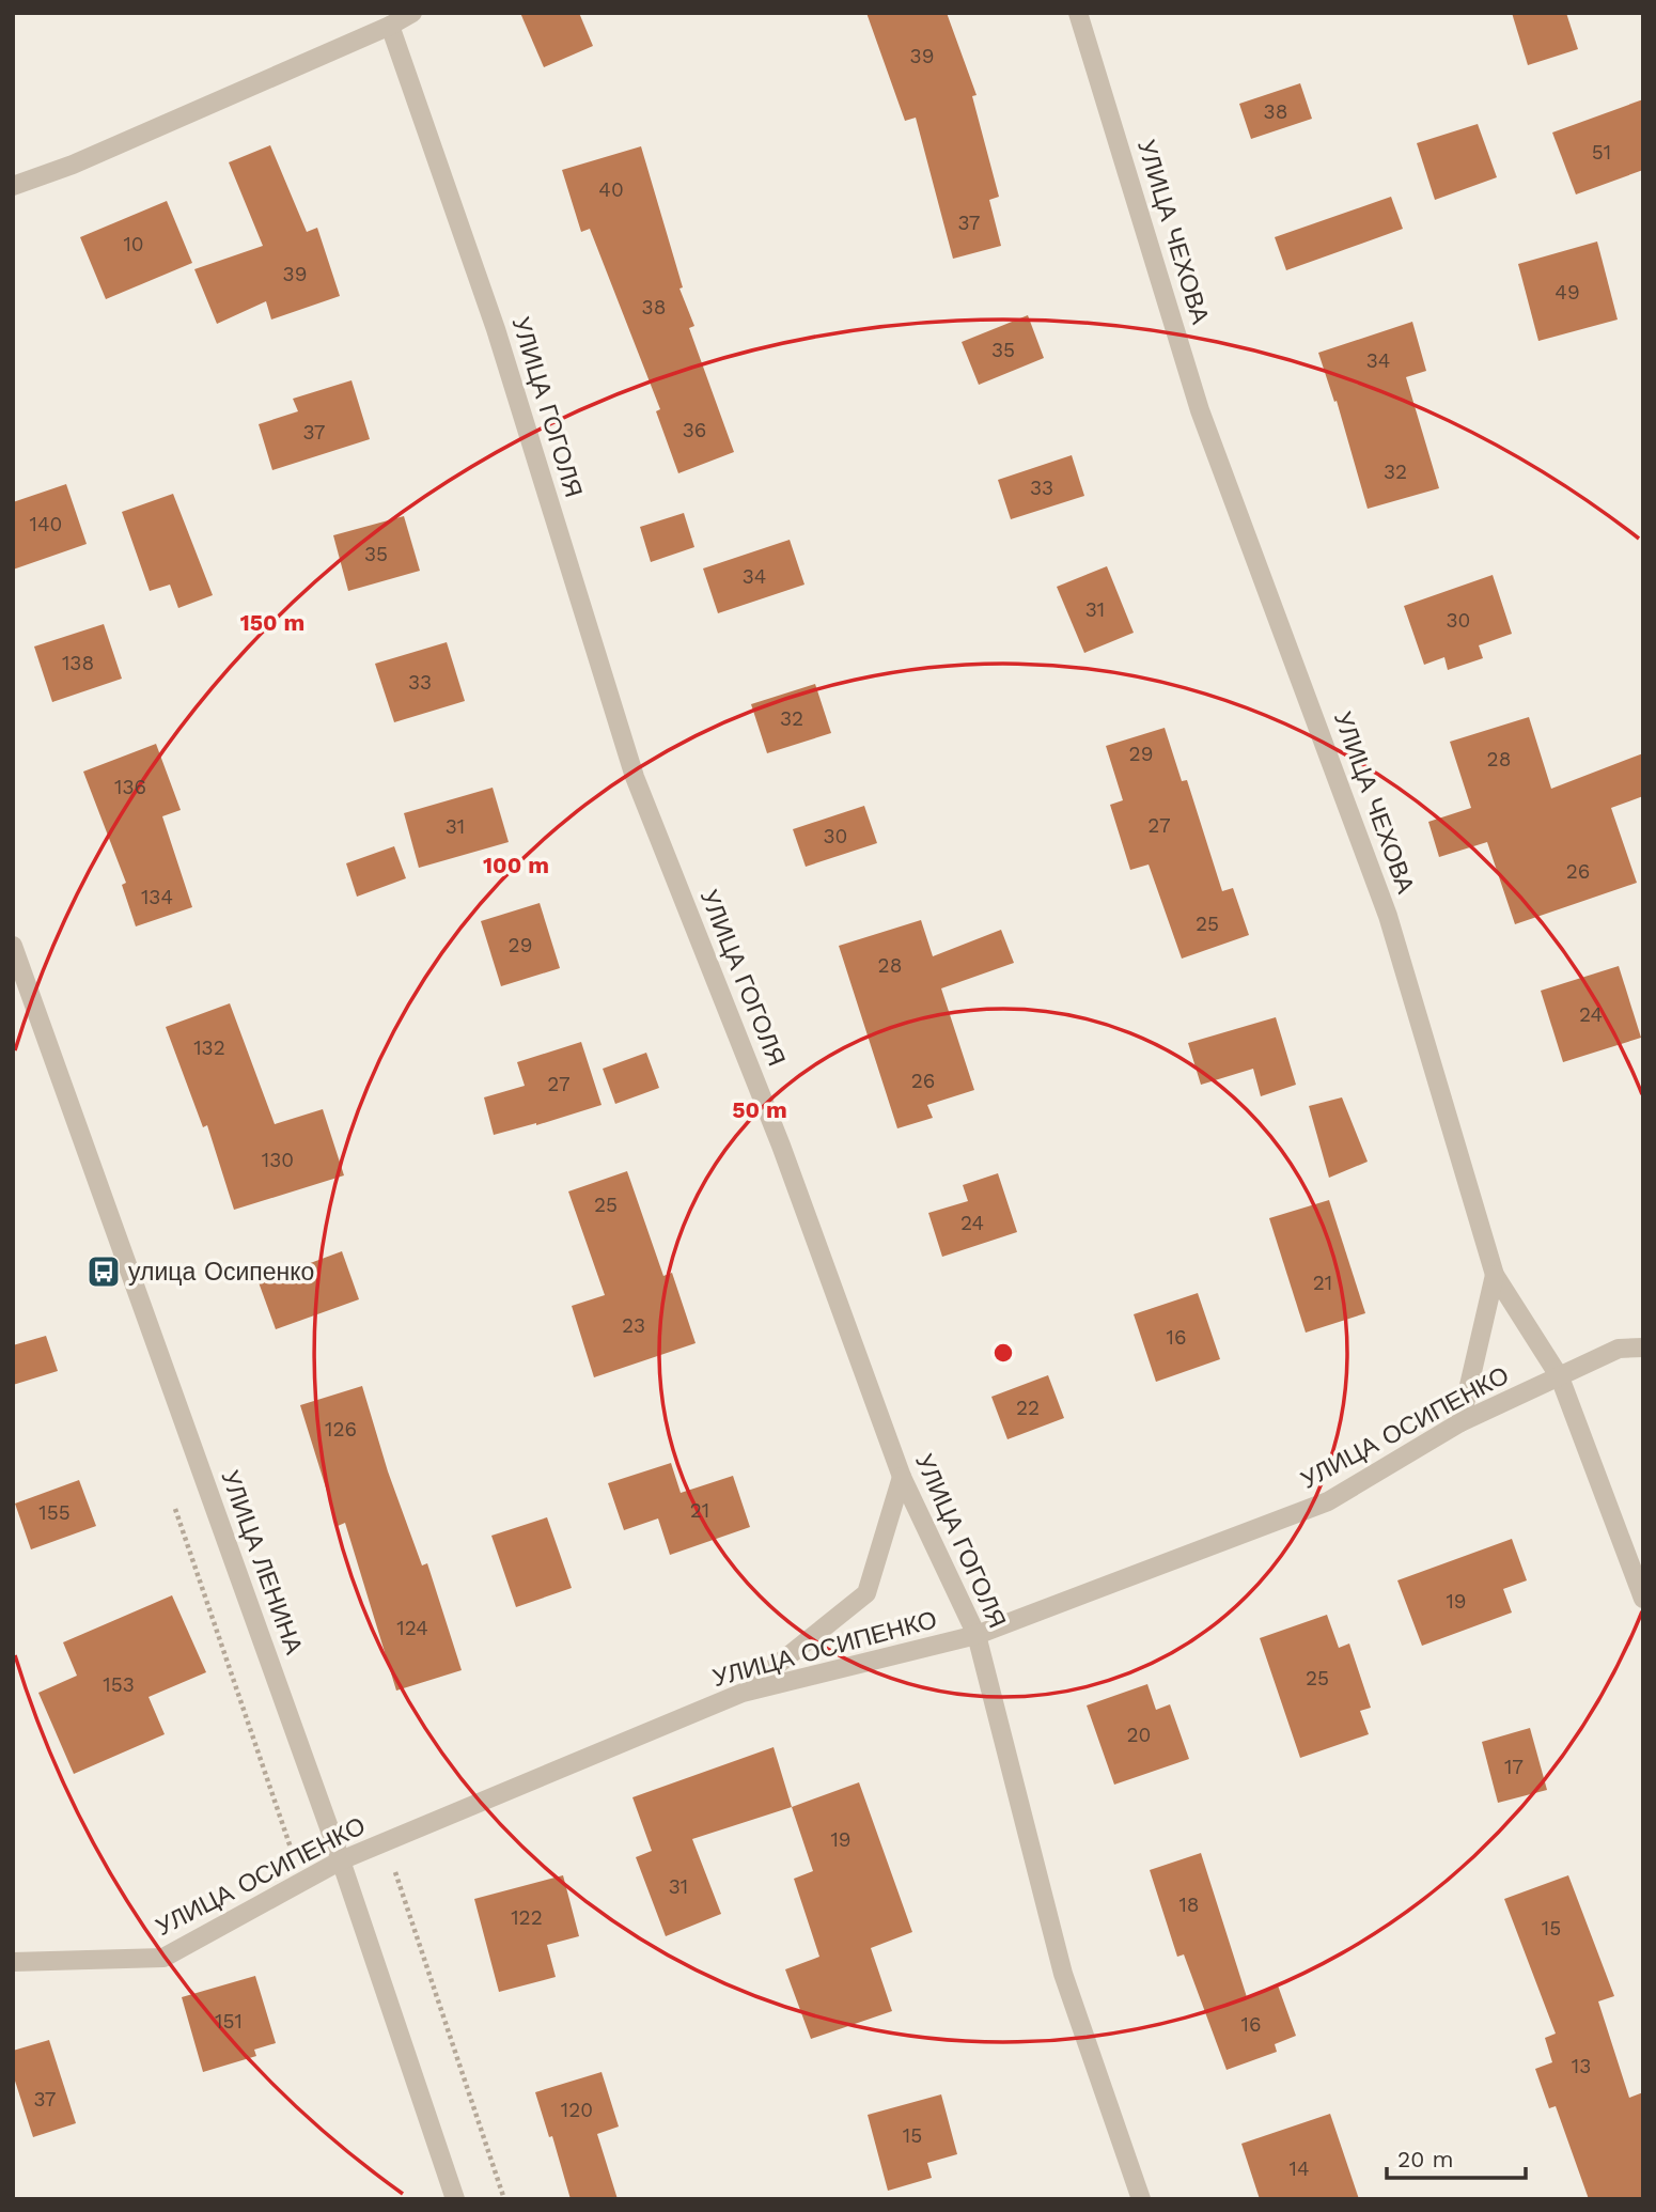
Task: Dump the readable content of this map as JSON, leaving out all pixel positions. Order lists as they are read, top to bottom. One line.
{"streets":{"street":["УЛИЦА ЧЕХОВА","УЛИЦА ГОГОЛЯ","УЛИЦА ОСИПЕНКО","УЛИЦА ЛЕНИНА"]},"crossings":[["УЛИЦА ЧЕХОВА","УЛИЦА ОСИПЕНКО"],["УЛИЦА ГОГОЛЯ","УЛИЦА ОСИПЕНКО"],["УЛИЦА ОСИПЕНКО","УЛИЦА ЛЕНИНА"]],"places":{"bus stop":["улица Осипенко"]},"house_numbers":["39","38","51","40","37","10","39","49","38","35","34","36","37","32","33","140","35","34","31","30","138","33","32","29","28","136","27","31","30","26","134","25","29","28","24","132","26","27","130","25","24","21","23","16","22","126","21","155","19","124","25","153","20","17","19","31","18","122","15","151","16","13","37","120","15","14"],"scale_bar":"20 m","rings":["150 m","100 m","50 m"]}
